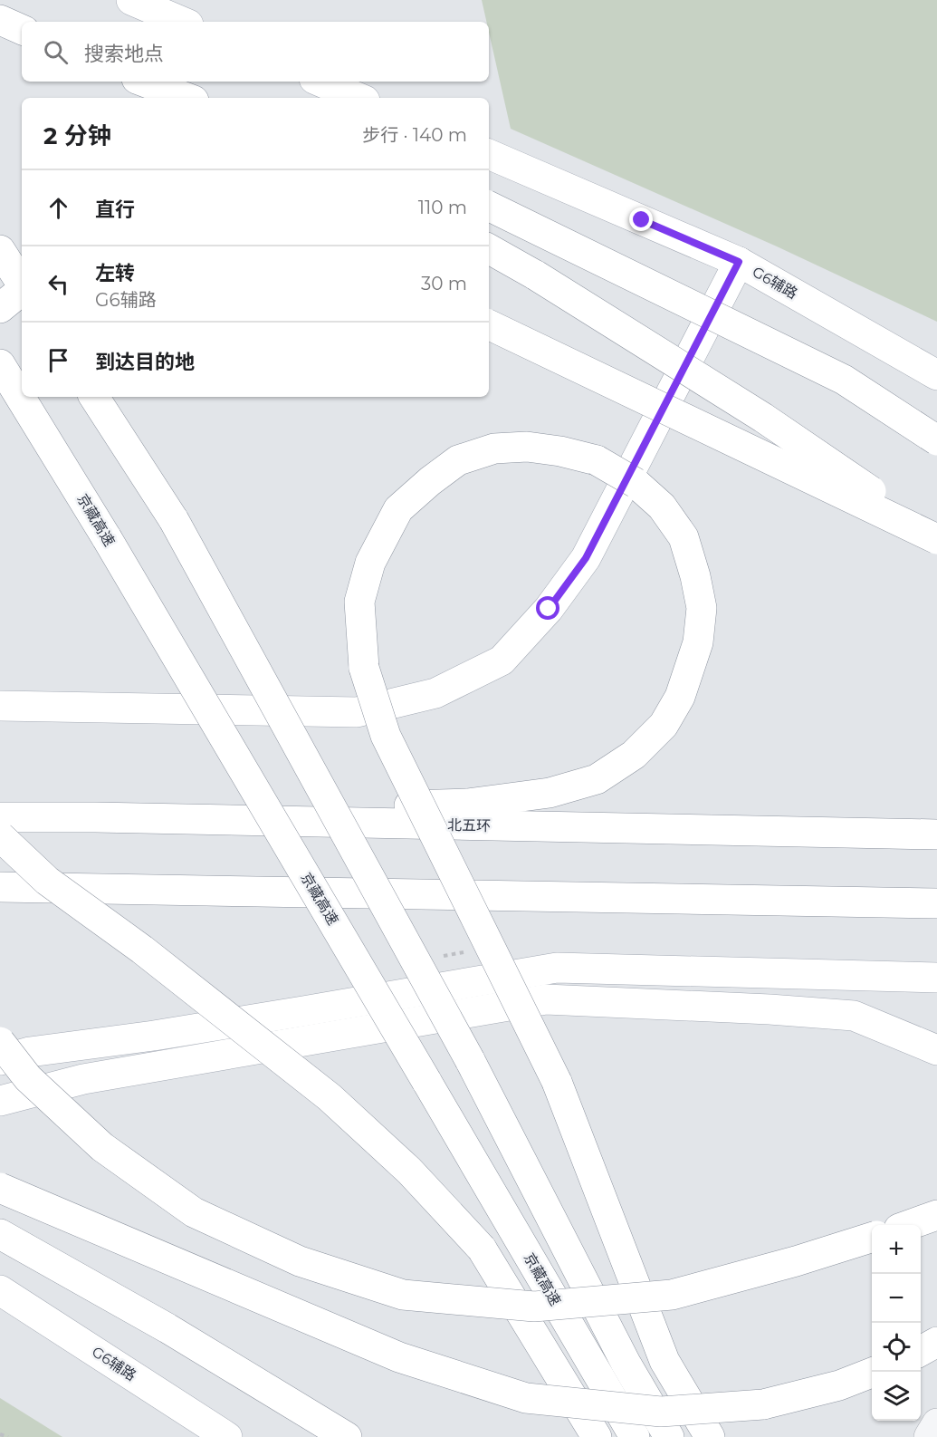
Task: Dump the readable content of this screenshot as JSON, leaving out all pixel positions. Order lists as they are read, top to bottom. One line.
{"streets":{"main road":["G6辅路","京藏高速","北五环"]},"page":{"search":"搜索地点","heading":["2 分钟","步行 · 140 m"],"list":[["直行","110 m"],["左转","G6辅路","30 m"],"到达目的地"],"map_buttons":["+","−"]}}
